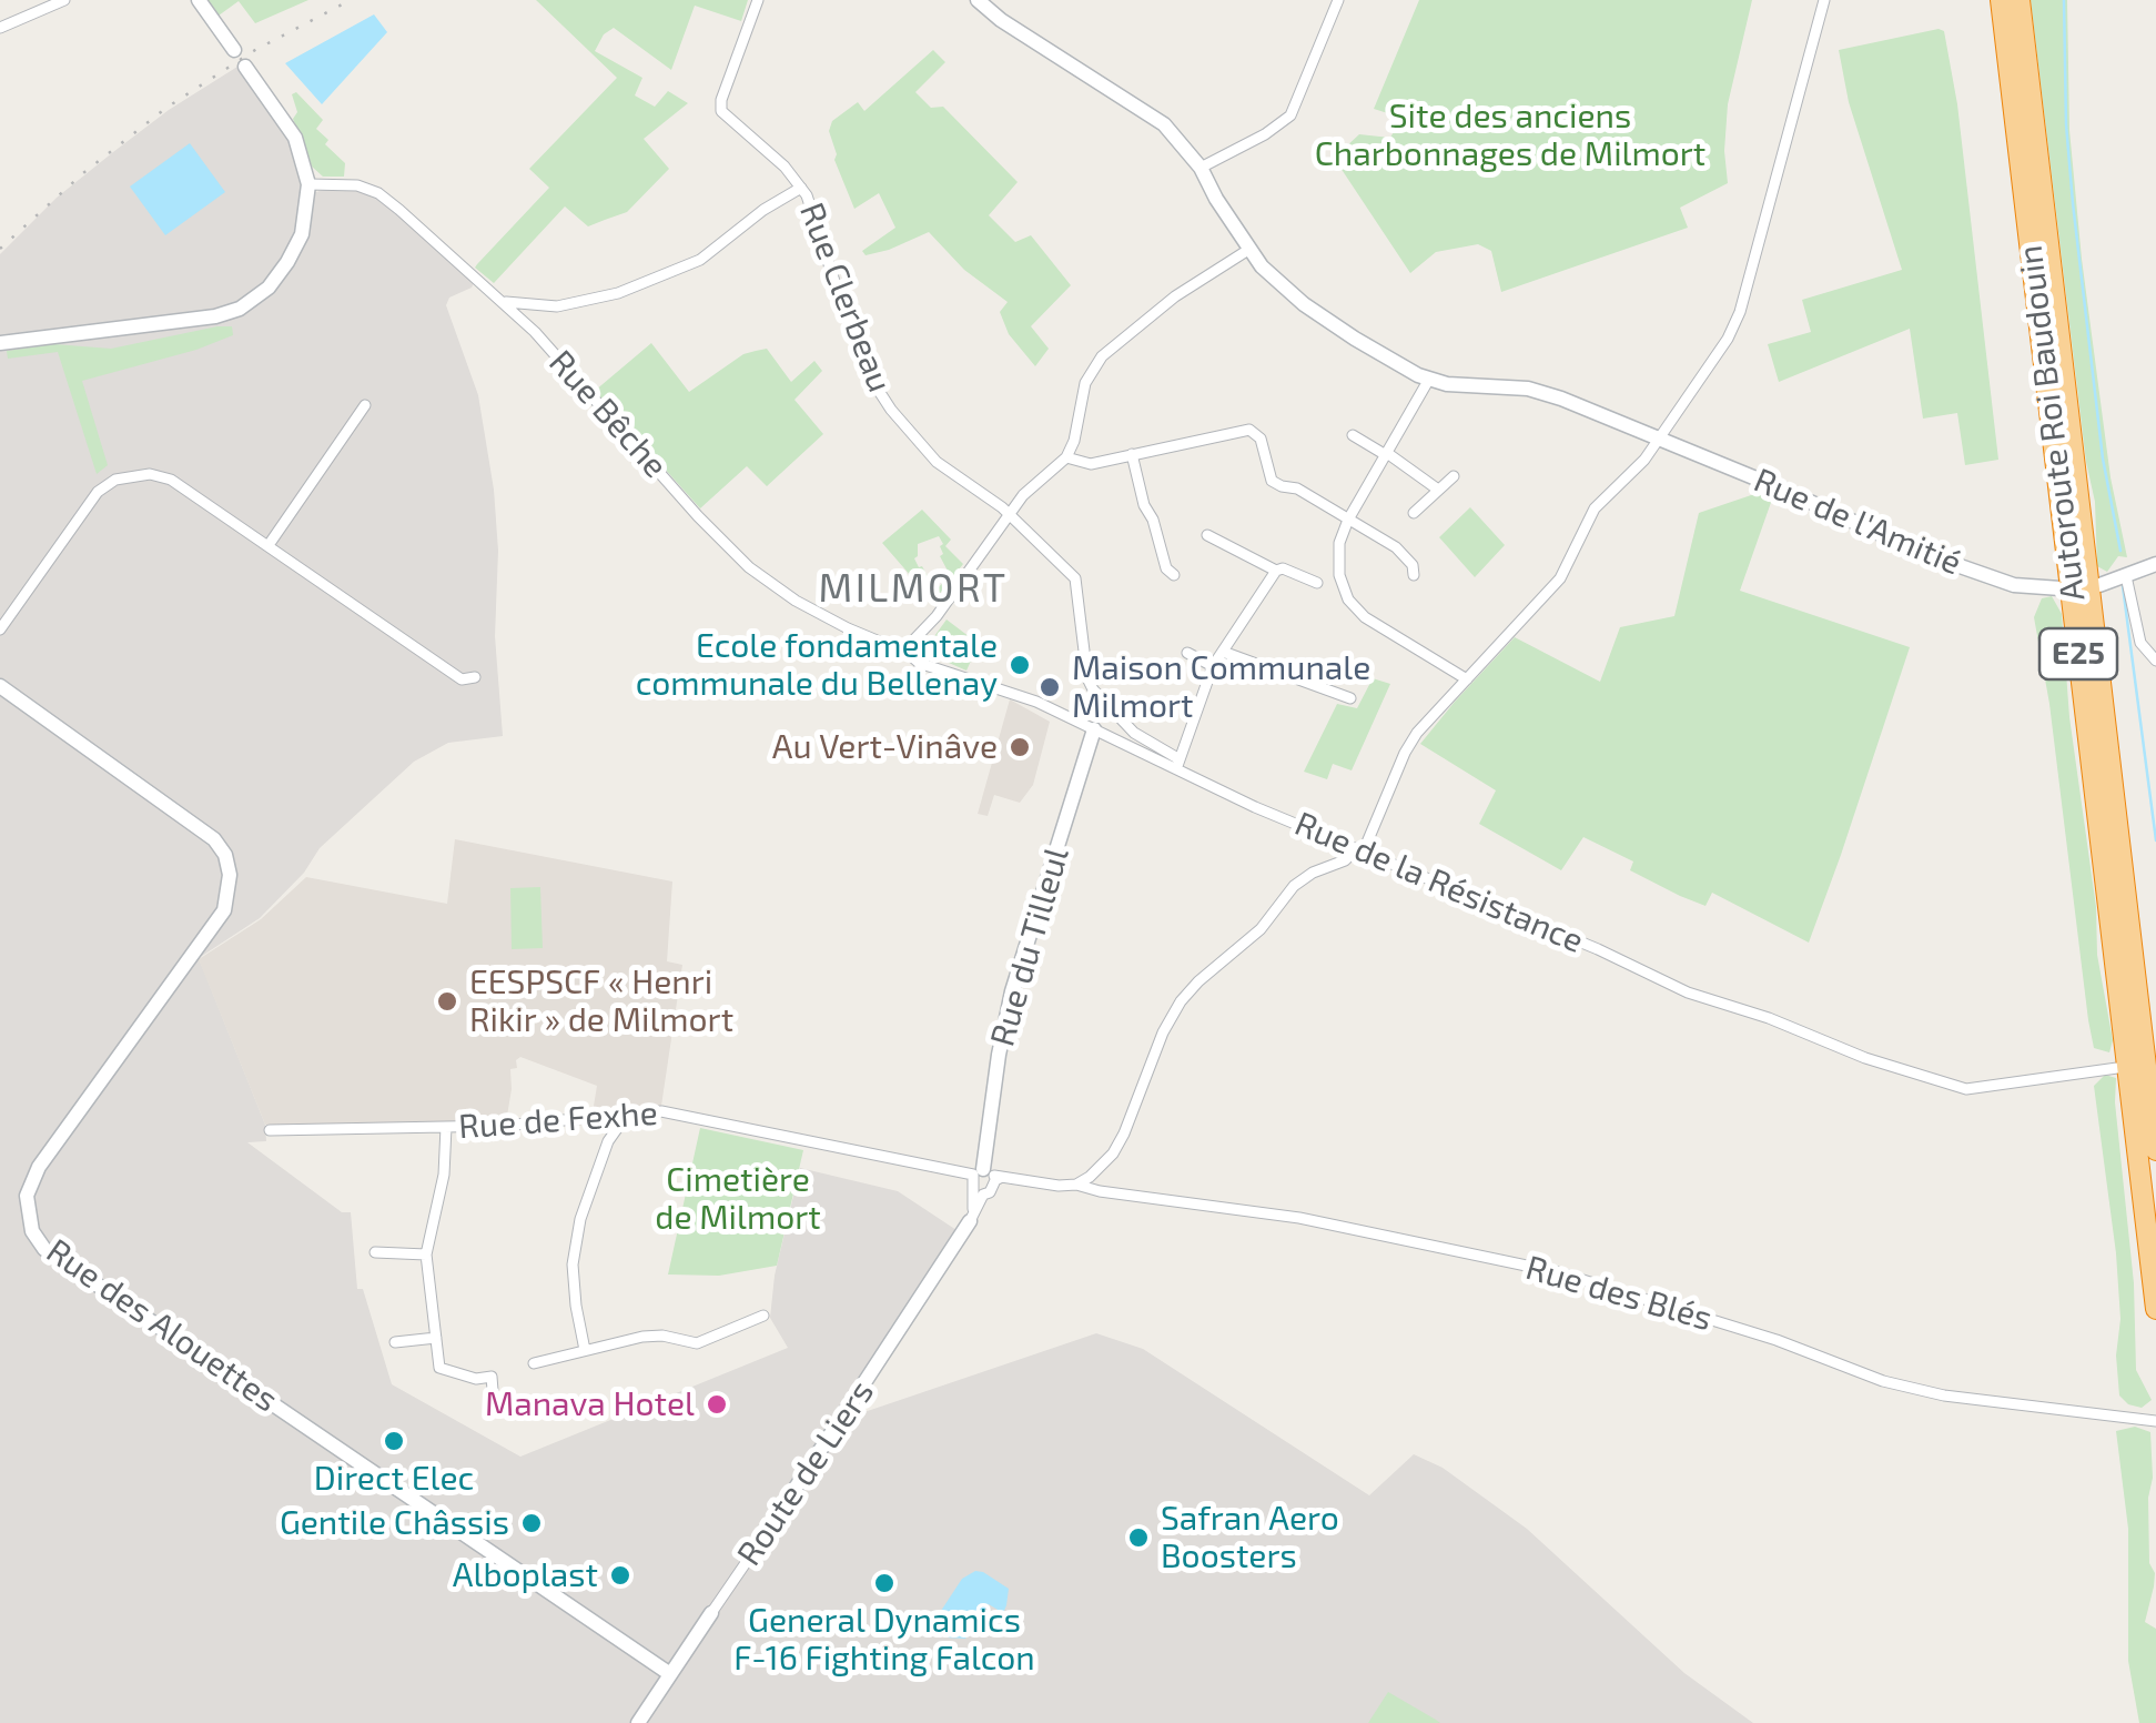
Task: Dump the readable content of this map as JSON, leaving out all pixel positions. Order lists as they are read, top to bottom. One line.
{"streets":{"highway":["Autoroute Roi Baudouin","E25"],"street":["Rue Clerbeau","Rue Bêche","Rue de l'Amitié","Rue de la Résistance","Rue du Tilleul","Rue de Fexhe","Rue des Blés","Rue des Alouettes","Route de Liers"]},"crossings":[["Rue Clerbeau","Rue de la Résistance"],["Rue Bêche","Rue de la Résistance"],["Rue de la Résistance","Rue du Tilleul"],["Rue du Tilleul","Rue de Fexhe"],["Rue du Tilleul","Route de Liers"],["Rue de Fexhe","Rue des Blés"],["Rue de Fexhe","Route de Liers"],["Rue des Alouettes","Route de Liers"]],"districts":["MILMORT"],"parks":["Site des anciens Charbonnages de Milmort","Cimetière de Milmort"],"places":["Ecole fondamentale communale du Bellenay","Maison Communale Milmort","Au Vert-Vinâve","EESPSCF « Henri Rikir » de Milmort","Manava Hotel","Direct Elec","Gentile Châssis","Safran Aero Boosters","Alboplast","General Dynamics F-16 Fighting Falcon"]}
